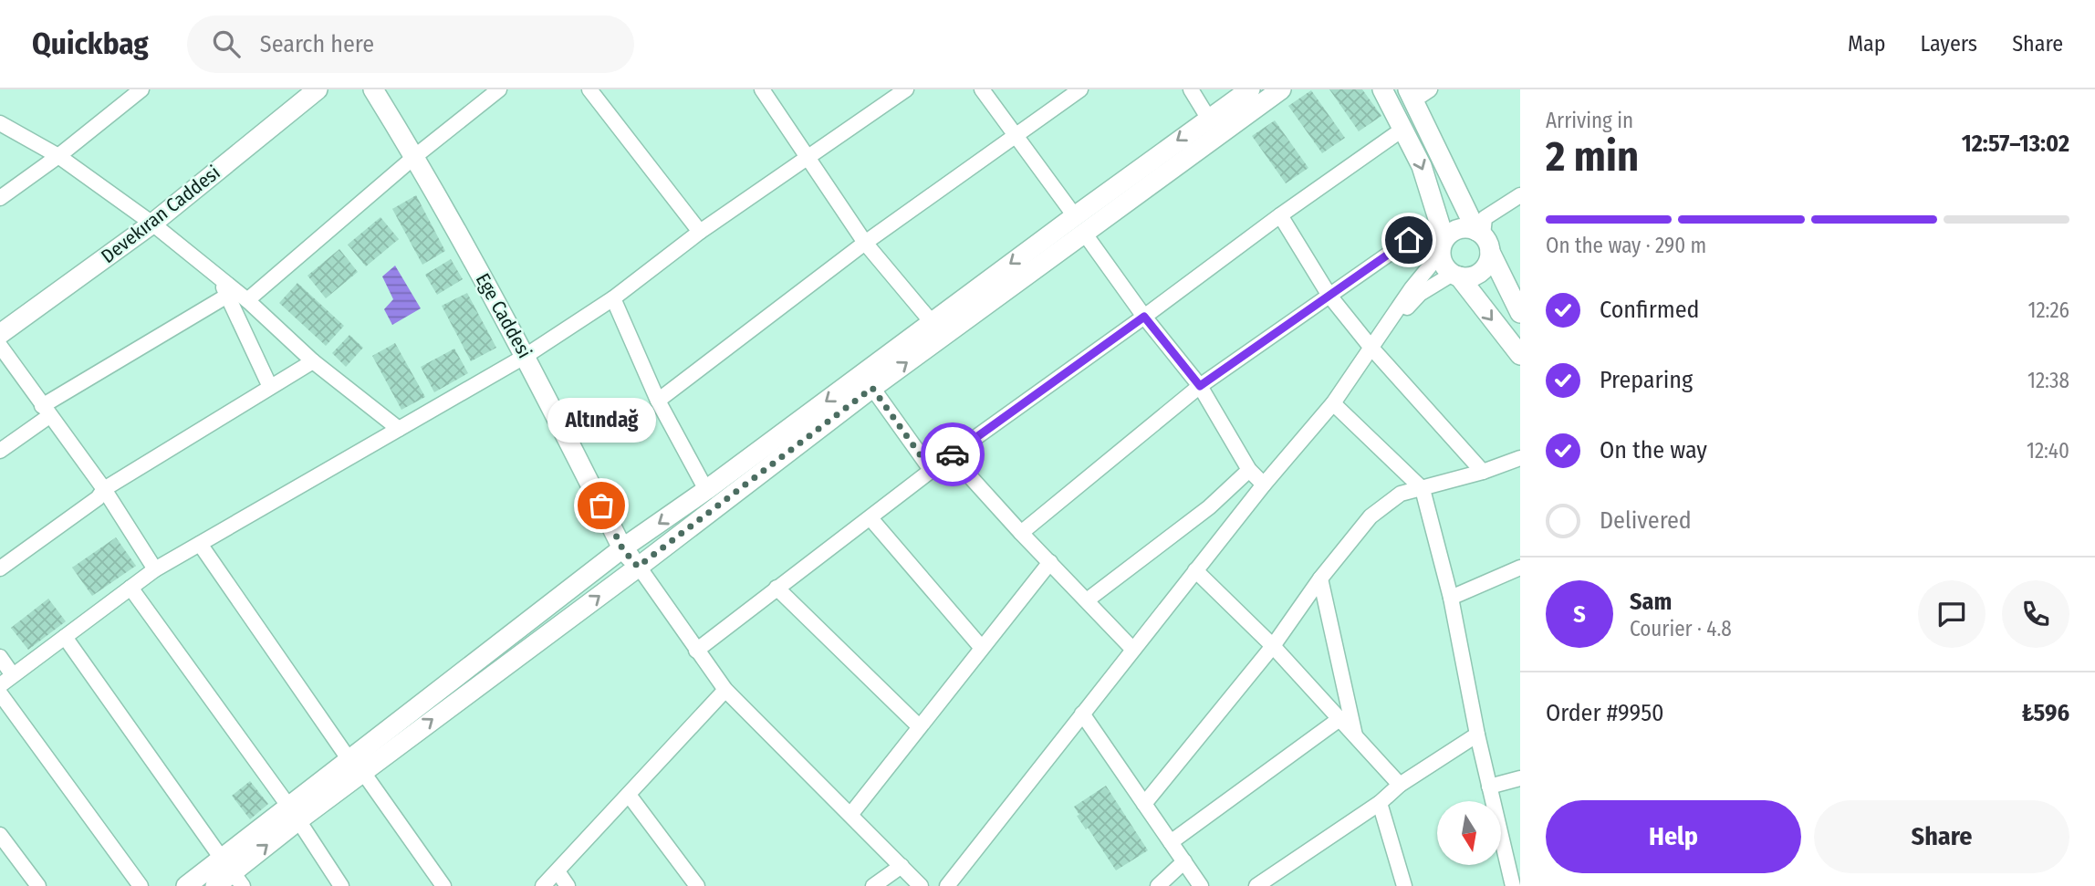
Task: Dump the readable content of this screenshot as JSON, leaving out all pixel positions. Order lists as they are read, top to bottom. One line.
{"streets":{"main road":["Devekıran Caddesi","Ege Caddesi"]},"places":["Altındağ"],"north":"bottom","page":{"header":"Quickbag","search":"Search here","nav":["Map","Layers","Share"],"heading":["2 min","Arriving in","12:57–13:02"],"panel":["Sam","Courier · 4.8","Order #9950","₺596"],"bar":"On the way · 290 m","list":[["Confirmed","12:26"],["Preparing","12:38"],["On the way","12:40"],"Delivered"],"bubble":"Altındağ","round":"S","buttons":["Help","Share"]}}
